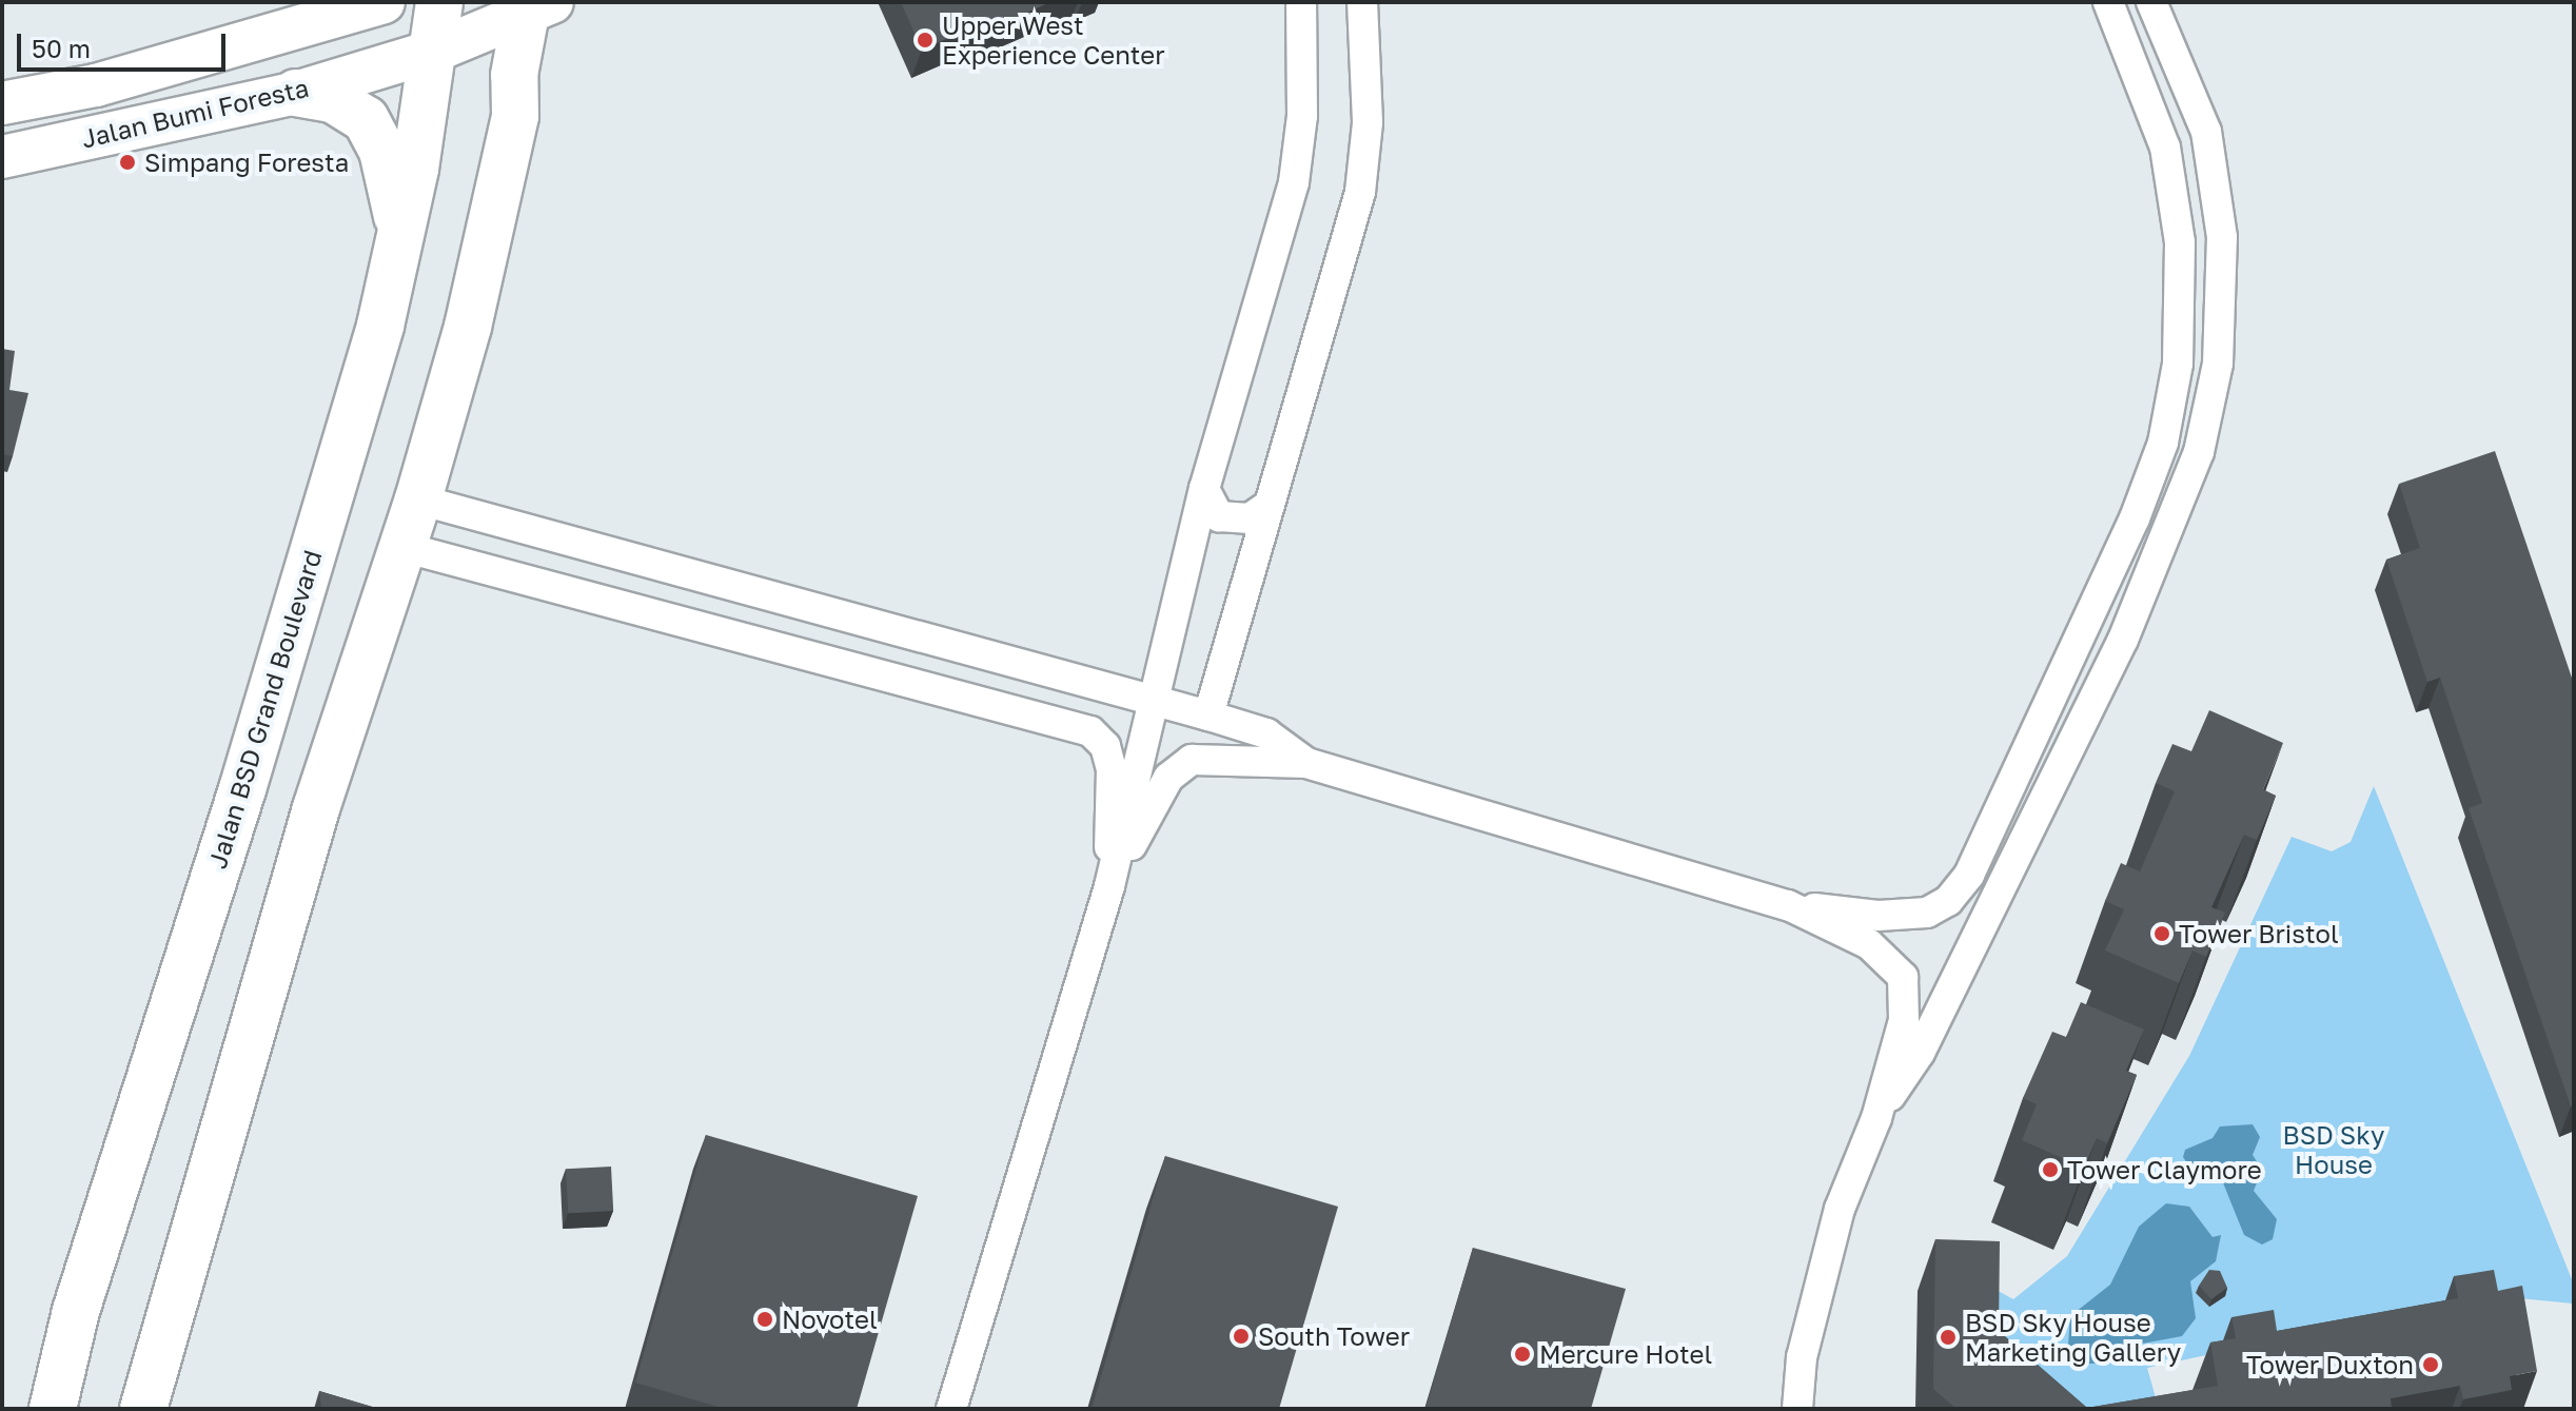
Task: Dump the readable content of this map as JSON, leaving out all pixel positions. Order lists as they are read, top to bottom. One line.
{"streets":{"main road":["Jalan Bumi Foresta","Jalan BSD Grand Boulevard"]},"crossings":[["Jalan Bumi Foresta","Jalan BSD Grand Boulevard"]],"parks":["BSD Sky House"],"places":["Upper West Experience Center","Simpang Foresta","Tower Bristol","Tower Claymore","Novotel","South Tower","BSD Sky House Marketing Gallery","Mercure Hotel","Tower Duxton"],"scale_bar":"50 m"}
